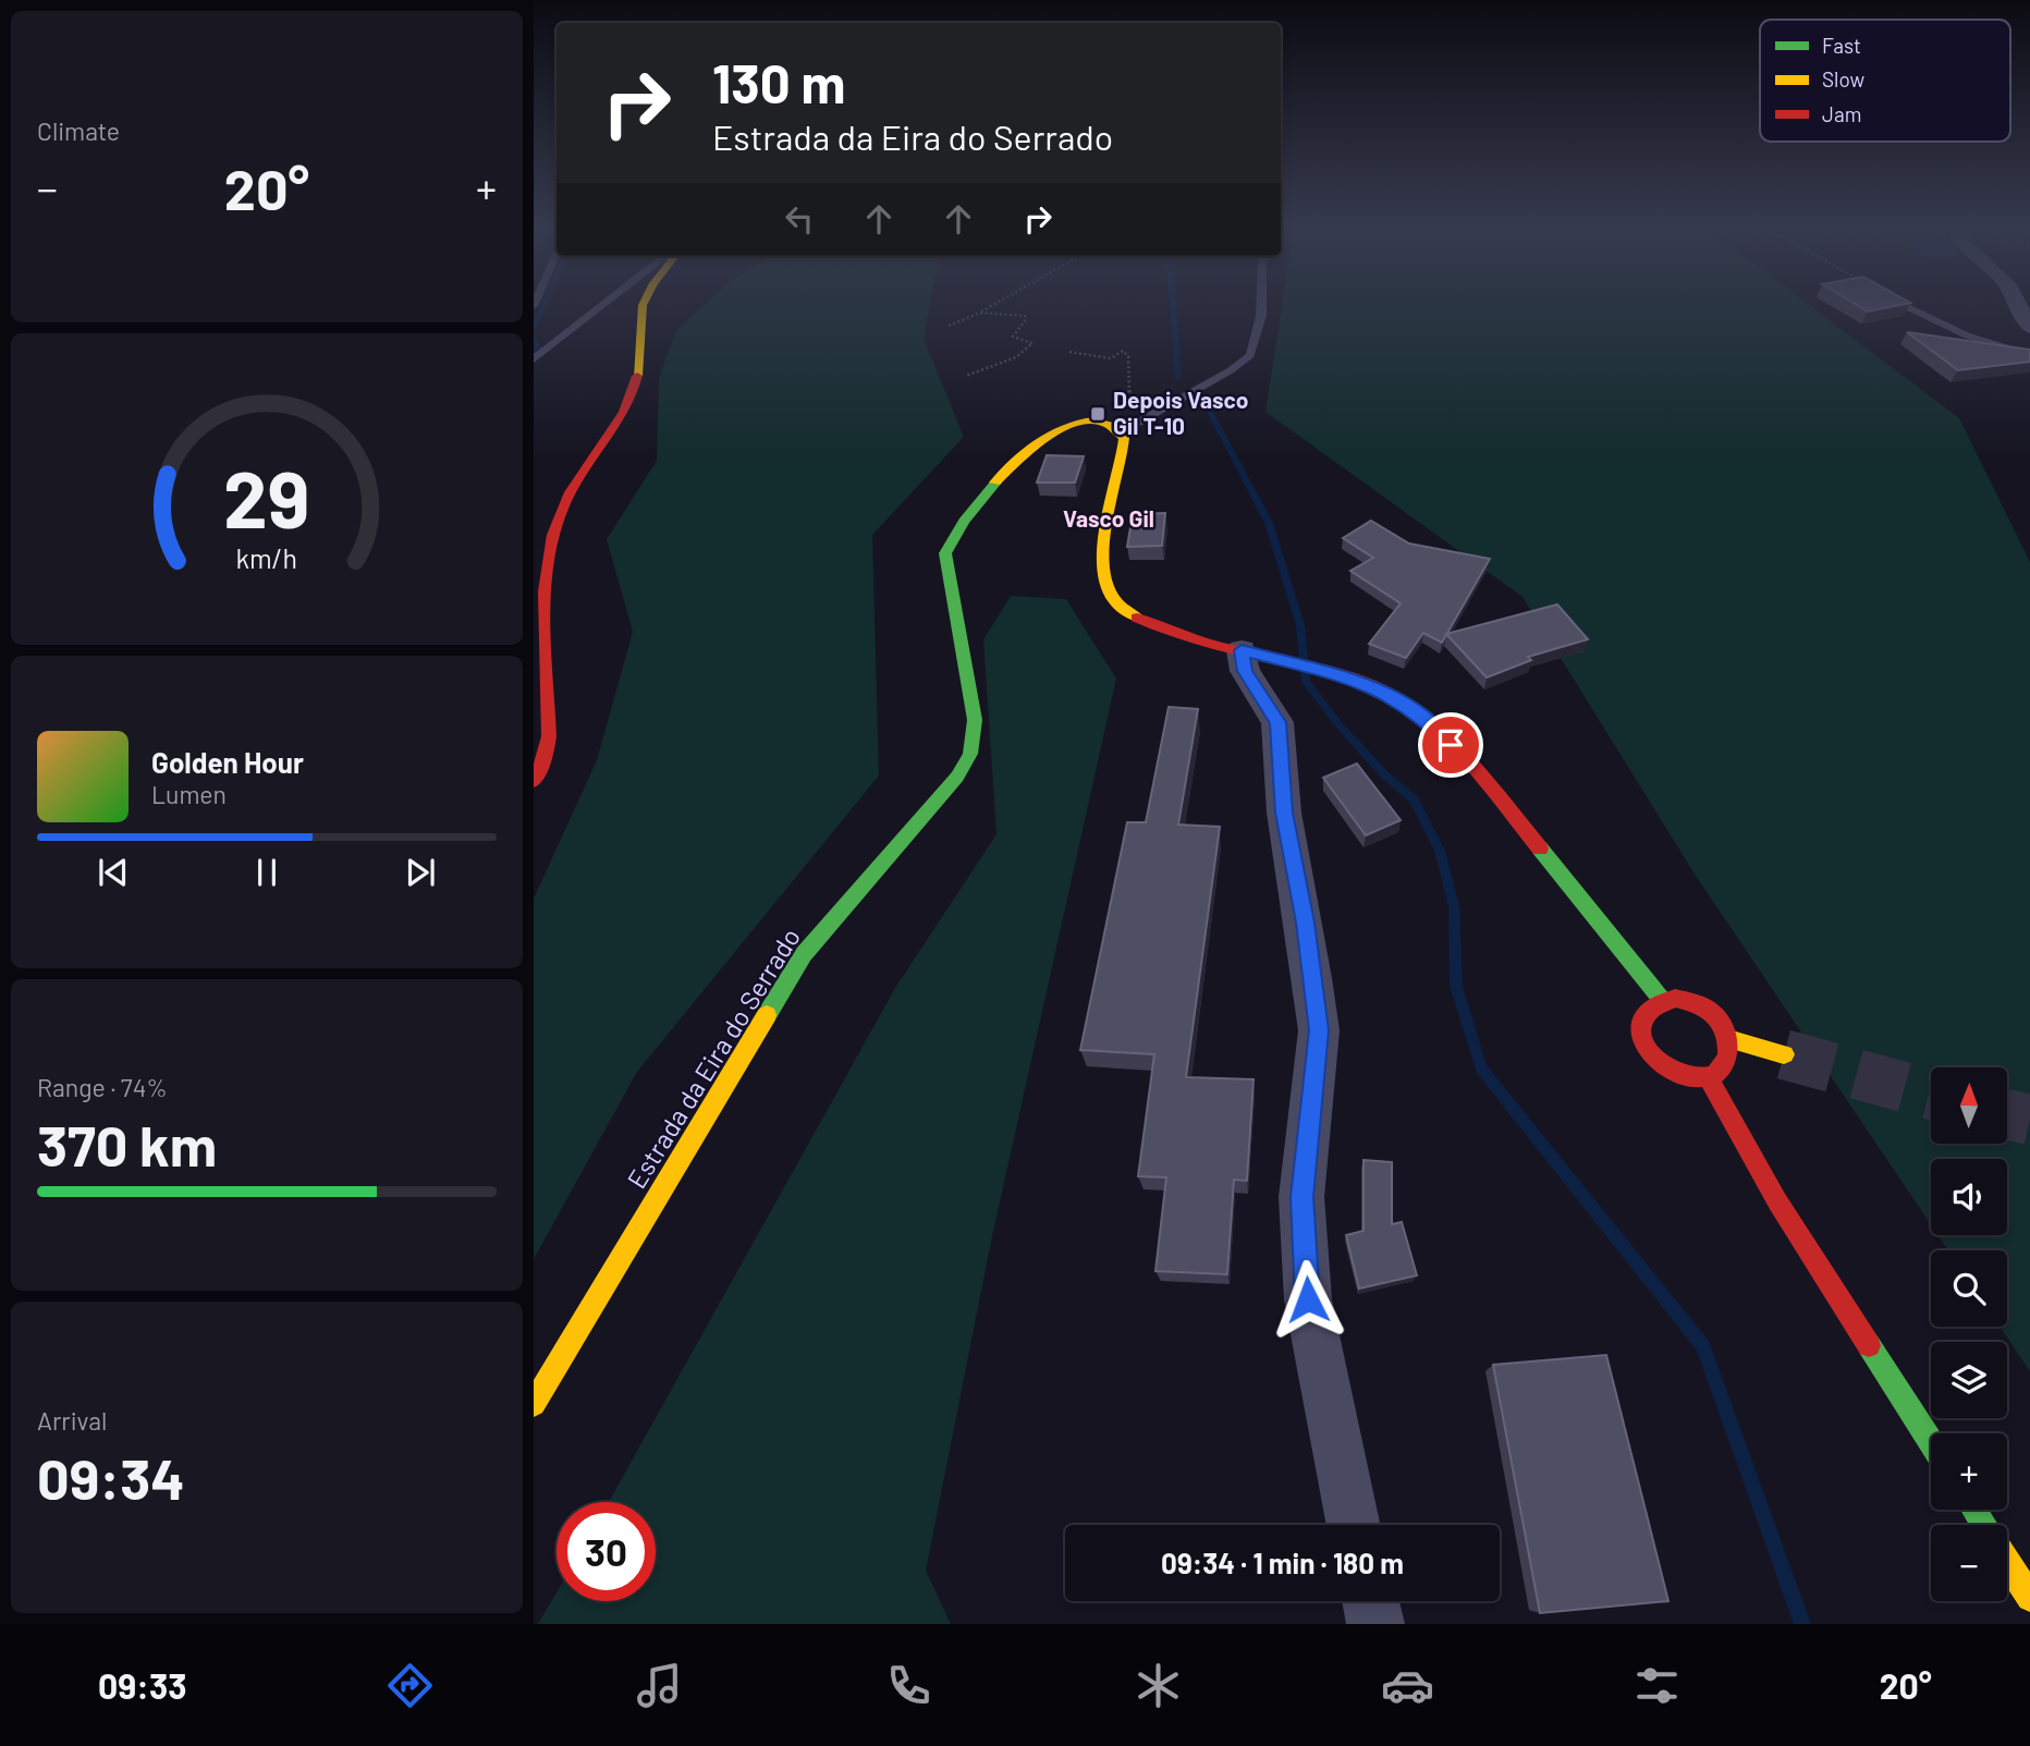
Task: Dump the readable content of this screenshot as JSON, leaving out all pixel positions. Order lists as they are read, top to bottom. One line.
{"streets":{"main road":["Estrada da Eira do Serrado"]},"districts":["Vasco Gil"],"places":{"transit":["Depois Vasco Gil T-10"]},"legend":["Fast","Slow","Jam"],"north":"top","page":{"tile":["Climate",["Range · 74%","370 km"],["Arrival","09:34"]],"turn":["130 m","Estrada da Eira do Serrado"],"heat":["−","20°","+"],"song":["Golden Hour","Lumen"],"map_buttons":["+","−"],"limit":"30","trip":"09:34 · 1 min · 180 m","tabs":["09:33","20°"],"gauge":["29","km/h"]}}
